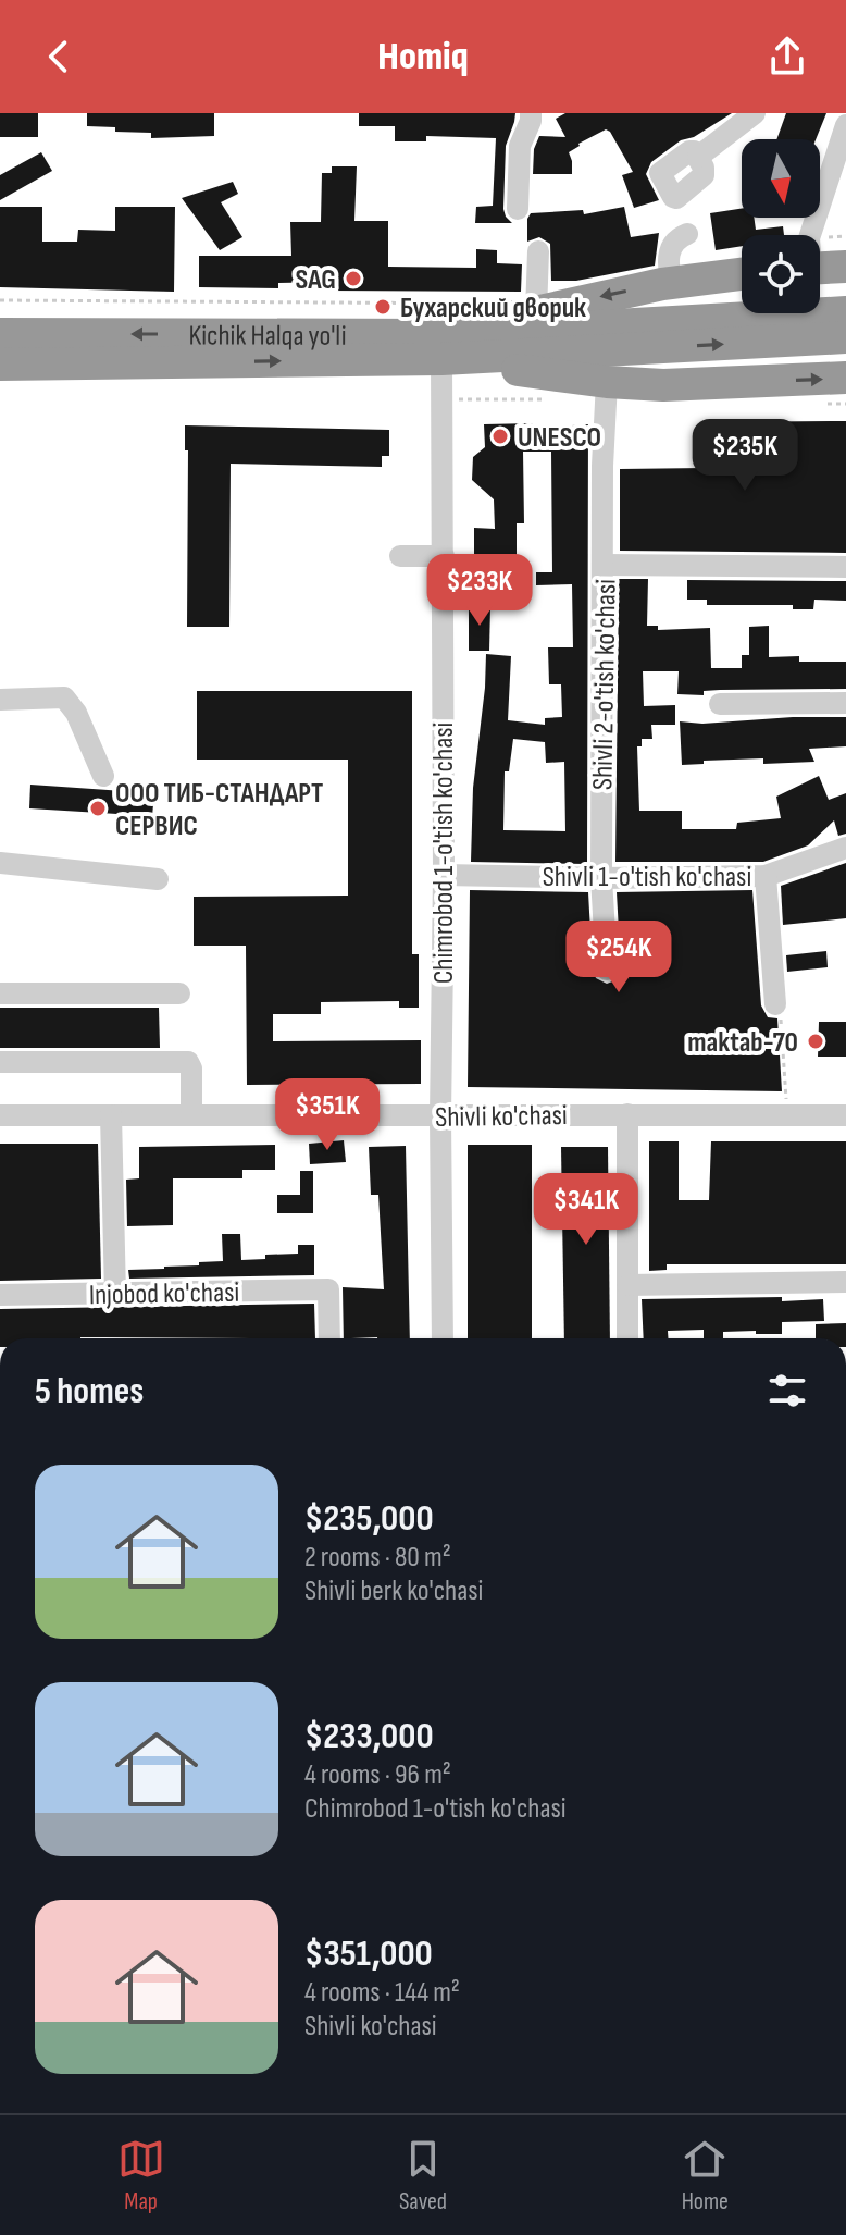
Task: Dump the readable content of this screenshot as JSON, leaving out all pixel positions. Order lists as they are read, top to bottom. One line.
{"streets":{"highway":["Kichik Halqa yo'li"],"street":["Shivli 2-o'tish ko'chasi","Chimrobod 1-o'tish ko'chasi","Shivli 1-o'tish ko'chasi","Shivli ko'chasi","Injobod ko'chasi"]},"crossings":[["Kichik Halqa yo'li","Chimrobod 1-o'tish ko'chasi"],["Shivli 2-o'tish ko'chasi","Shivli 1-o'tish ko'chasi"],["Chimrobod 1-o'tish ko'chasi","Shivli 1-o'tish ko'chasi"],["Chimrobod 1-o'tish ko'chasi","Shivli ko'chasi"]],"places":["SAG","Бухарский дворик","UNESCO","ООО ТИБ-СТАНДАРТ СЕРВИС","maktab-70"],"north":"bottom","page":{"header":"Homiq","price":["$235K","$233K","$254K","$351K","$341K"],"heading":"5 homes","list":[{"name":"$235,000","note":"2 rooms · 80 m² · Shivli berk ko'chasi"},{"name":"$233,000","note":"4 rooms · 96 m² · Chimrobod 1-o'tish ko'chasi"},{"name":"$351,000","note":"4 rooms · 144 m² · Shivli ko'chasi"}],"tabs":["Map","Saved","Home"]}}
